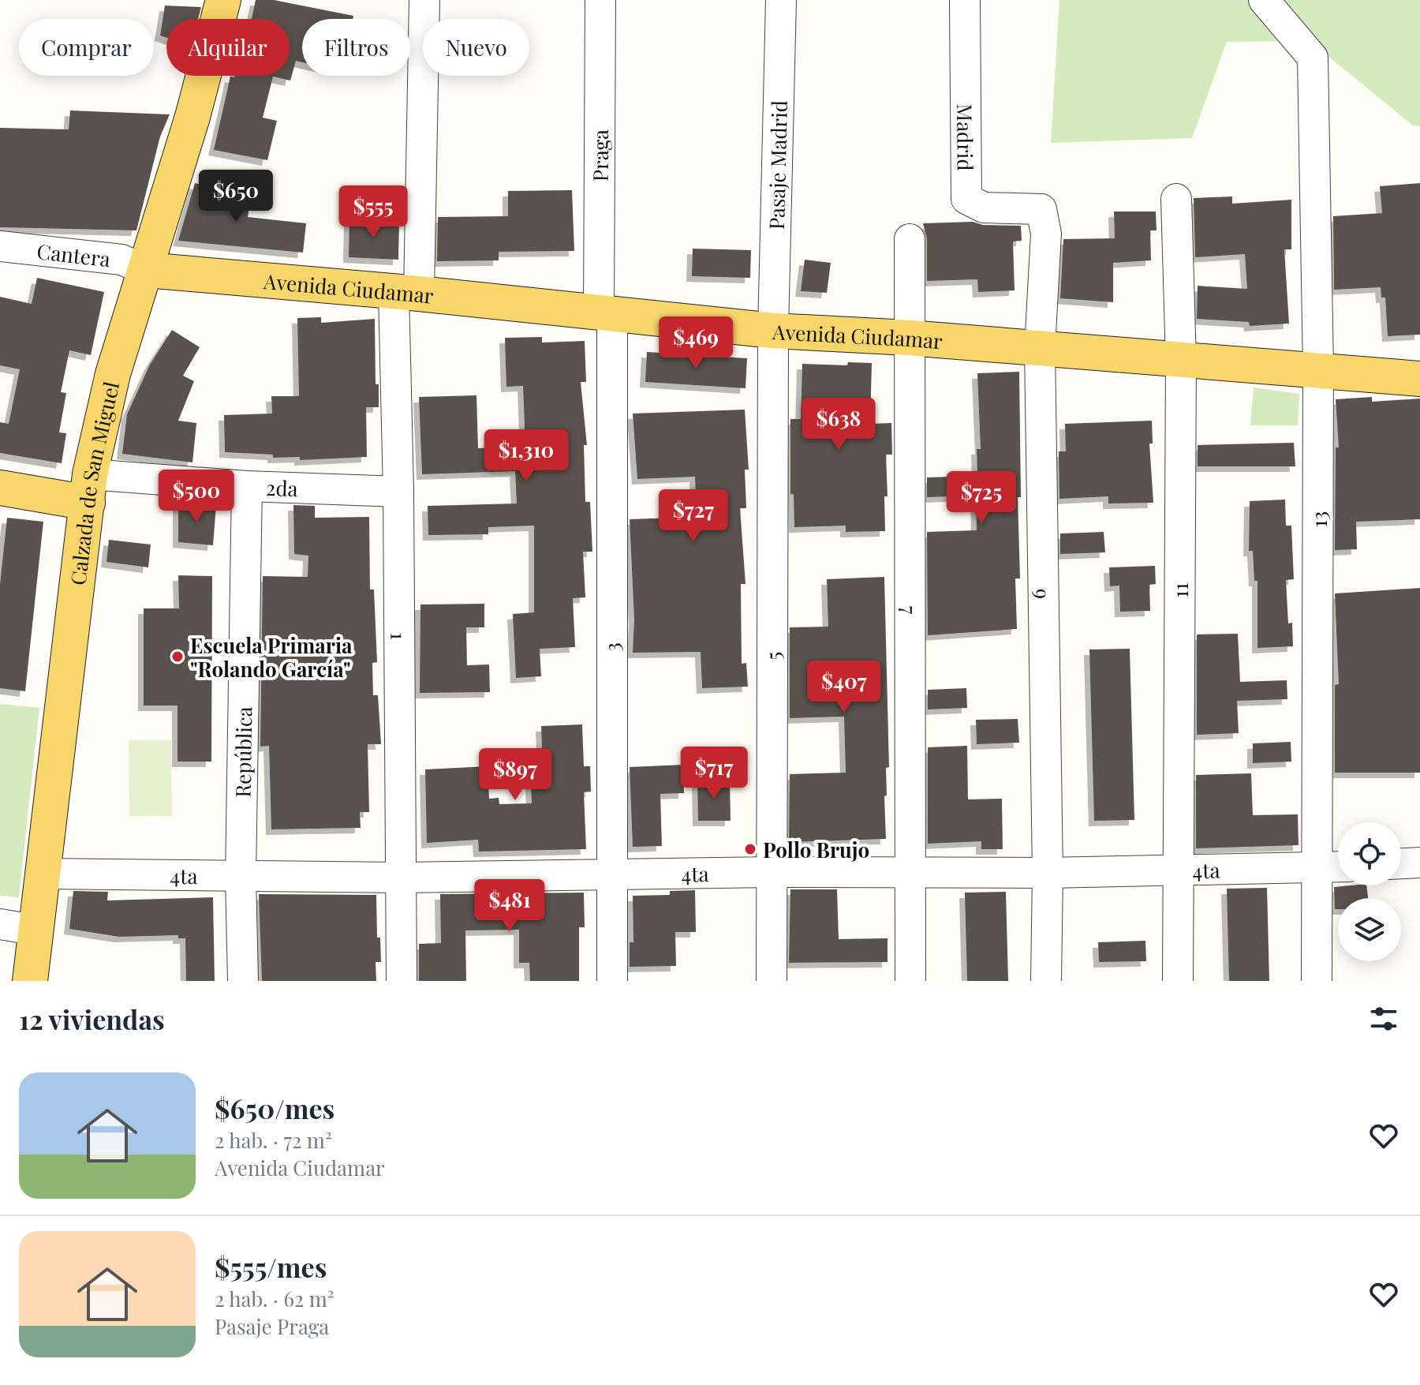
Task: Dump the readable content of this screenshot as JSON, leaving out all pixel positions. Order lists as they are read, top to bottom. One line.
{"streets":{"main road":["Avenida Ciudamar","Calzada de San Miguel"],"street":["Madrid","Praga","Pasaje Madrid","Cantera","2da","13","11","9","7","1","3","5","República","4ta"]},"crossings":[["Madrid","9"],["Praga","Avenida Ciudamar"],["Praga","3"],["Pasaje Madrid","Avenida Ciudamar"],["Pasaje Madrid","5"],["Cantera","Avenida Ciudamar"],["Cantera","Calzada de San Miguel"],["Avenida Ciudamar","Calzada de San Miguel"],["Avenida Ciudamar","13"],["Avenida Ciudamar","11"],["Avenida Ciudamar","9"],["Avenida Ciudamar","7"],["Avenida Ciudamar","1"],["Avenida Ciudamar","3"],["Avenida Ciudamar","5"],["Calzada de San Miguel","2da"],["Calzada de San Miguel","4ta"],["2da","1"],["2da","República"],["13","4ta"],["11","4ta"],["9","4ta"],["7","4ta"],["1","4ta"],["3","4ta"],["5","4ta"],["República","4ta"]],"places":["Escuela Primaria \"Rolando García\"","Pollo Brujo"],"page":{"chip":["Comprar","Alquilar","Filtros","Nuevo"],"price":["$650","$555","$469","$638","$1,310","$500","$725","$727","$407","$717","$897","$481"],"heading":"12 viviendas","list":[{"name":"$650/mes","note":"2 hab. · 72 m² · Avenida Ciudamar"},{"name":"$555/mes","note":"2 hab. · 62 m² · Pasaje Praga"}]}}
